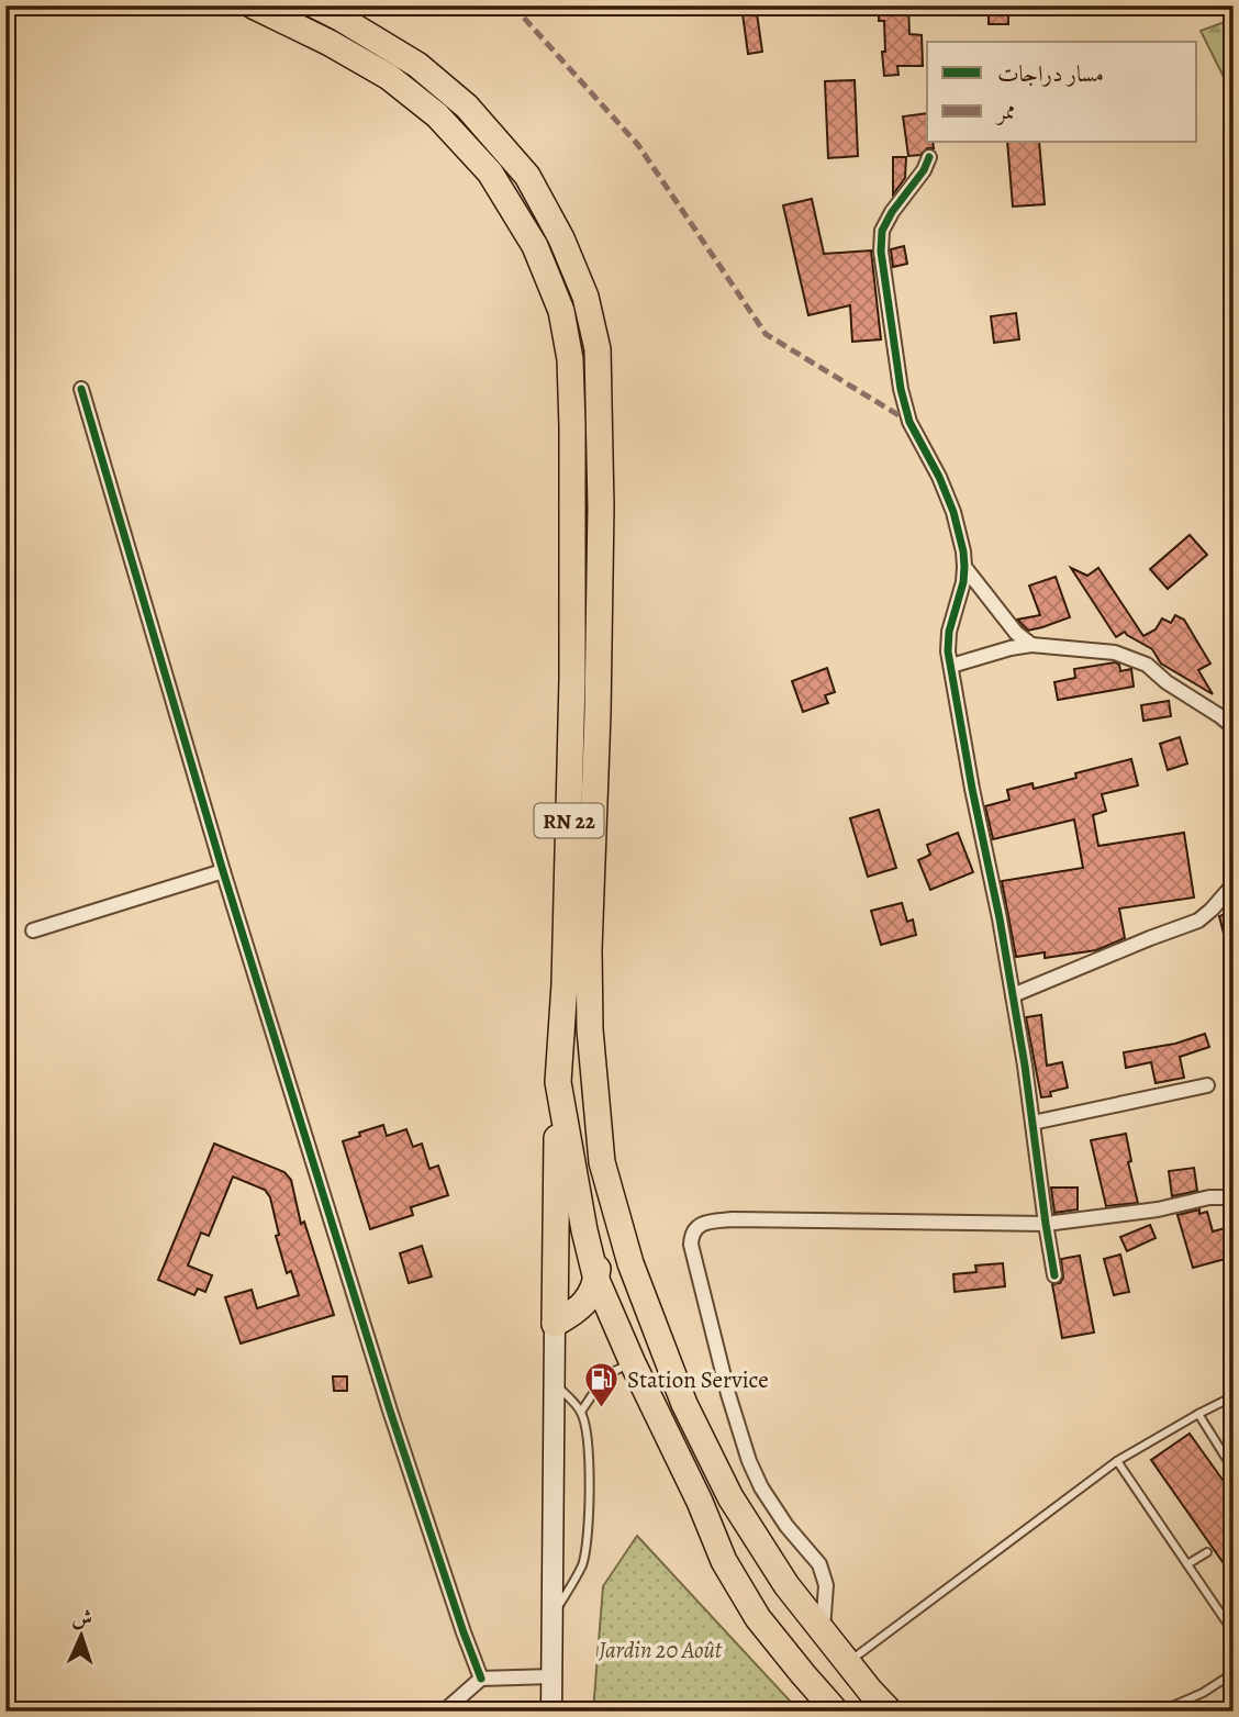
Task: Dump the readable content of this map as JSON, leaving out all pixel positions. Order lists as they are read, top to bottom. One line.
{"streets":{"highway":["RN 22"]},"parks":["Jardin 20 Août"],"places":{"fuel station":["Station Service"]},"legend":["مسار دراجات","ممر"],"north":"top"}
